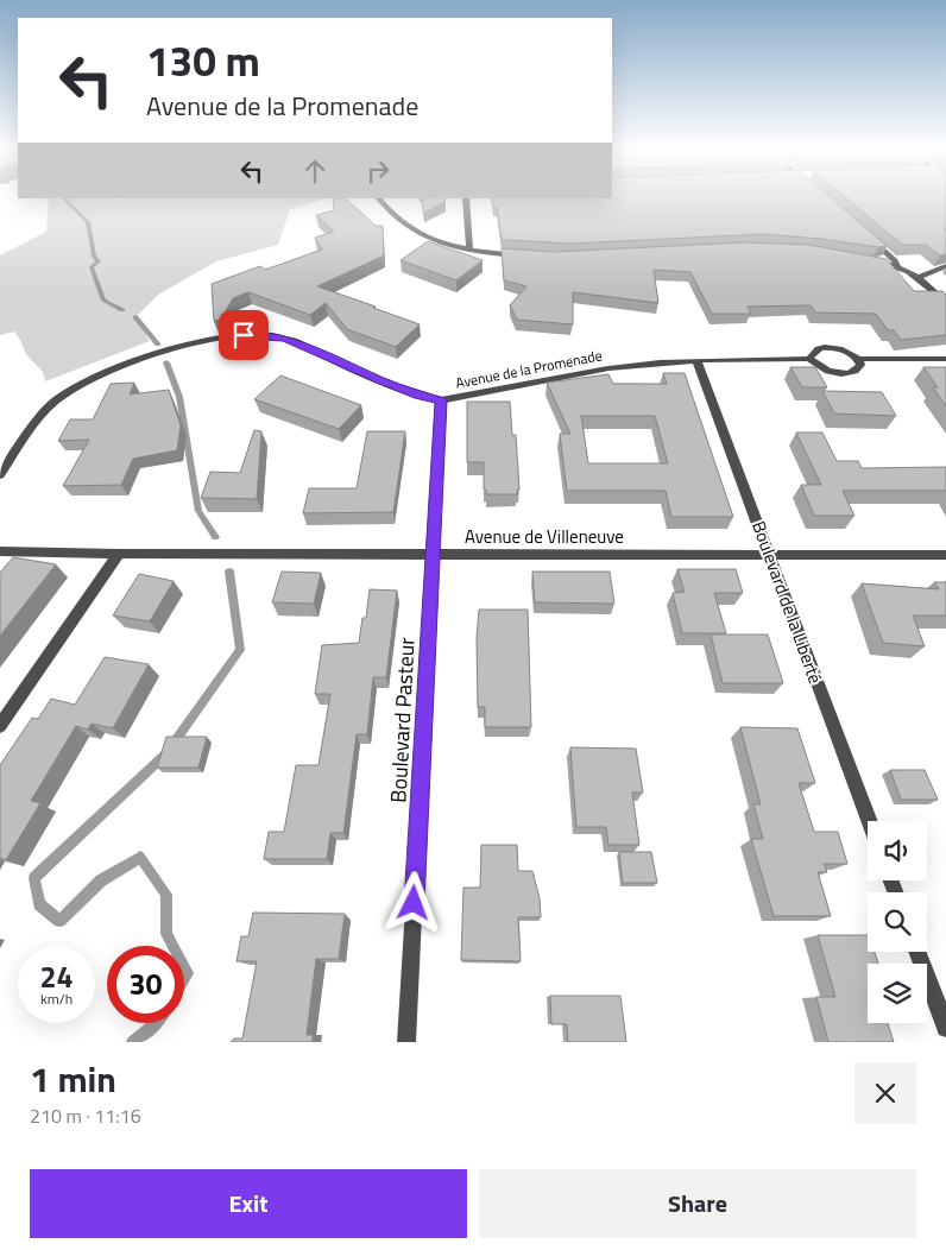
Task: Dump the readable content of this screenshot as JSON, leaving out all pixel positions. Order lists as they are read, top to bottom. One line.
{"streets":{"street":["Avenue de la Promenade","Avenue de Villeneuve","Boulevard de la Liberté","Boulevard Pasteur"]},"crossings":[["Avenue de la Promenade","Boulevard de la Liberté"],["Avenue de la Promenade","Boulevard Pasteur"],["Avenue de Villeneuve","Boulevard de la Liberté"],["Avenue de Villeneuve","Boulevard Pasteur"]],"page":{"turn":["130 m","Avenue de la Promenade"],"speed":"24 km/h","limit":"30","heading":["1 min","210 m · 11:16"],"buttons":["Exit","Share"]}}
